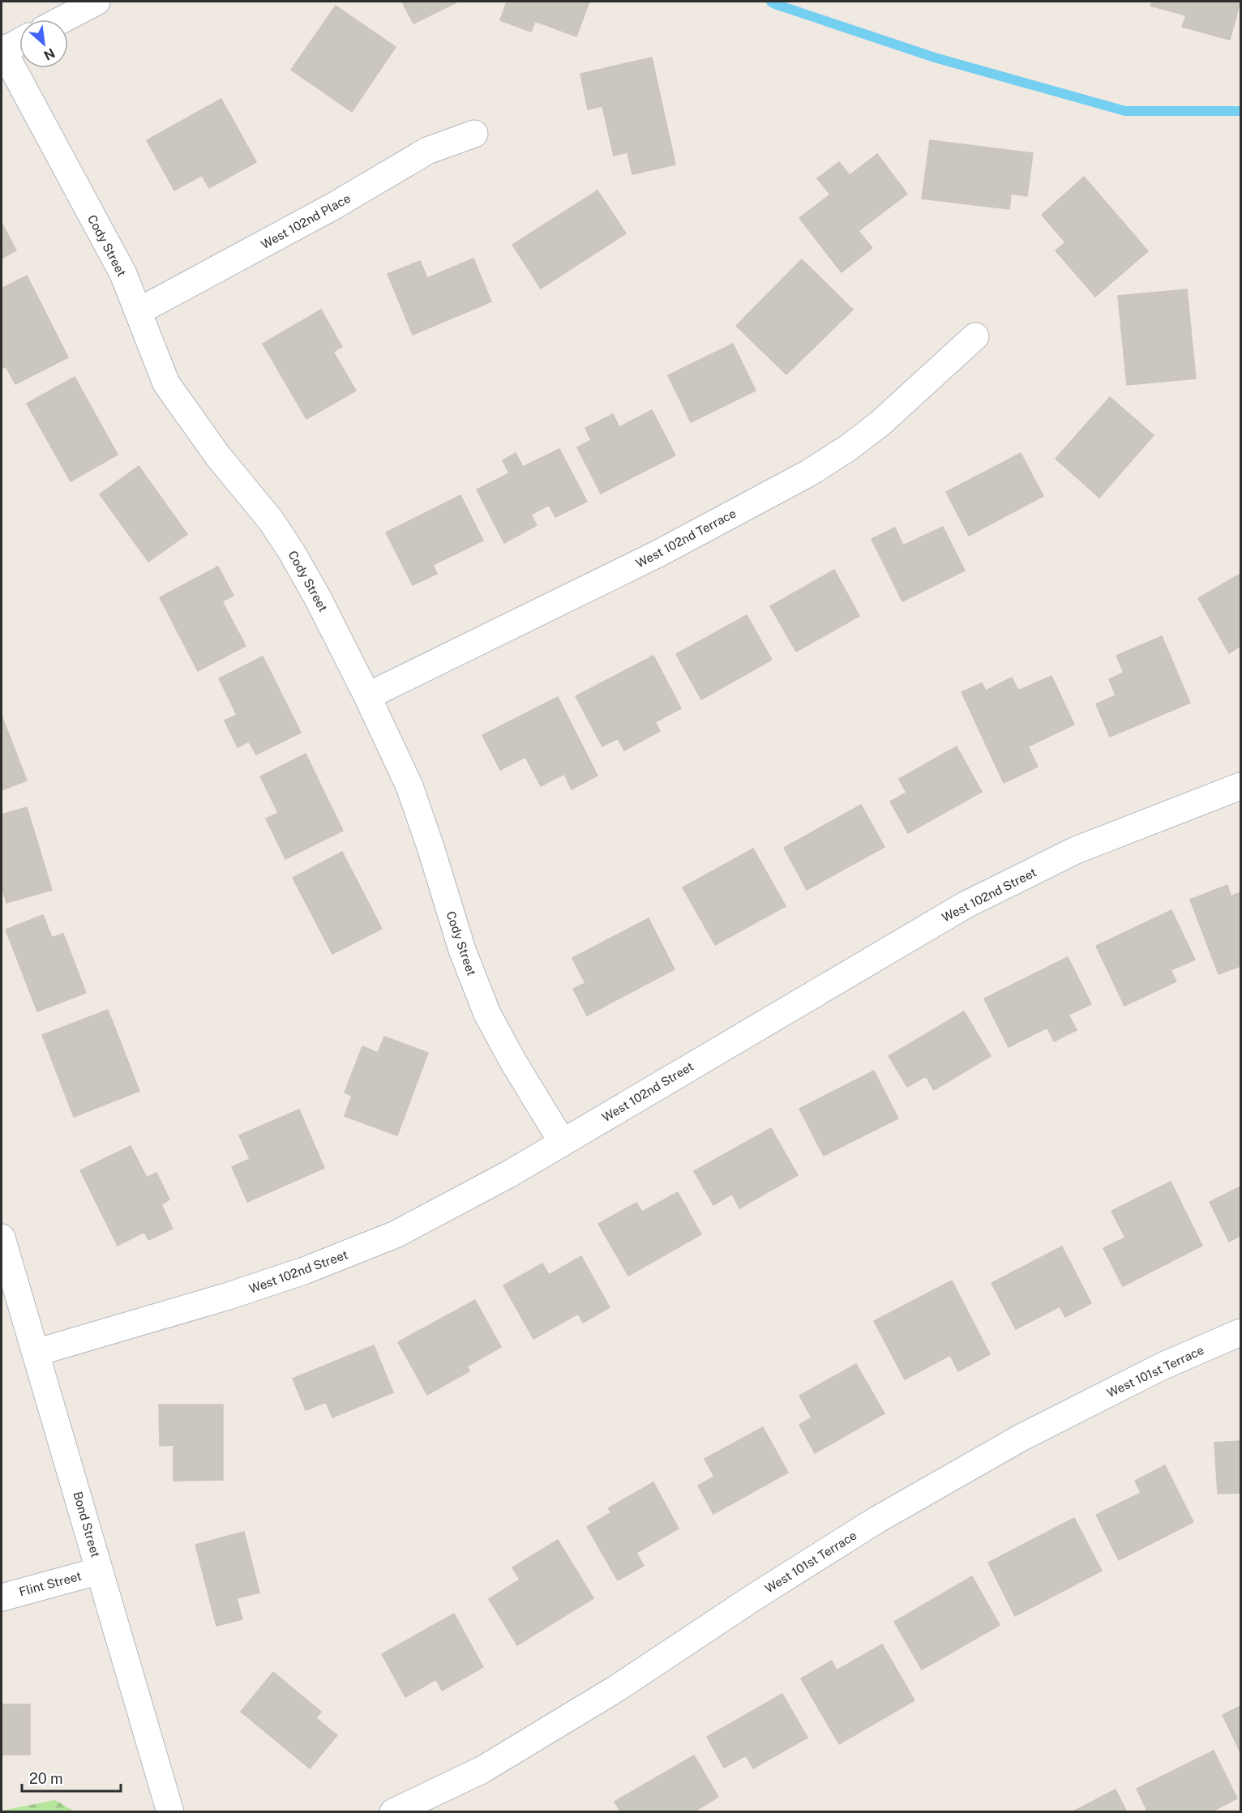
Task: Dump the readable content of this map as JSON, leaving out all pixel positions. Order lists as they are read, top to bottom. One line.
{"streets":{"street":["West 102nd Place","Cody Street","West 102nd Terrace","West 102nd Street","West 101st Terrace","Bond Street","Flint Street"]},"crossings":[["West 102nd Place","Cody Street"],["Cody Street","West 102nd Terrace"],["Cody Street","West 102nd Street"],["West 102nd Street","Bond Street"],["Bond Street","Flint Street"]],"scale_bar":"20 m","north":"bottom right"}
